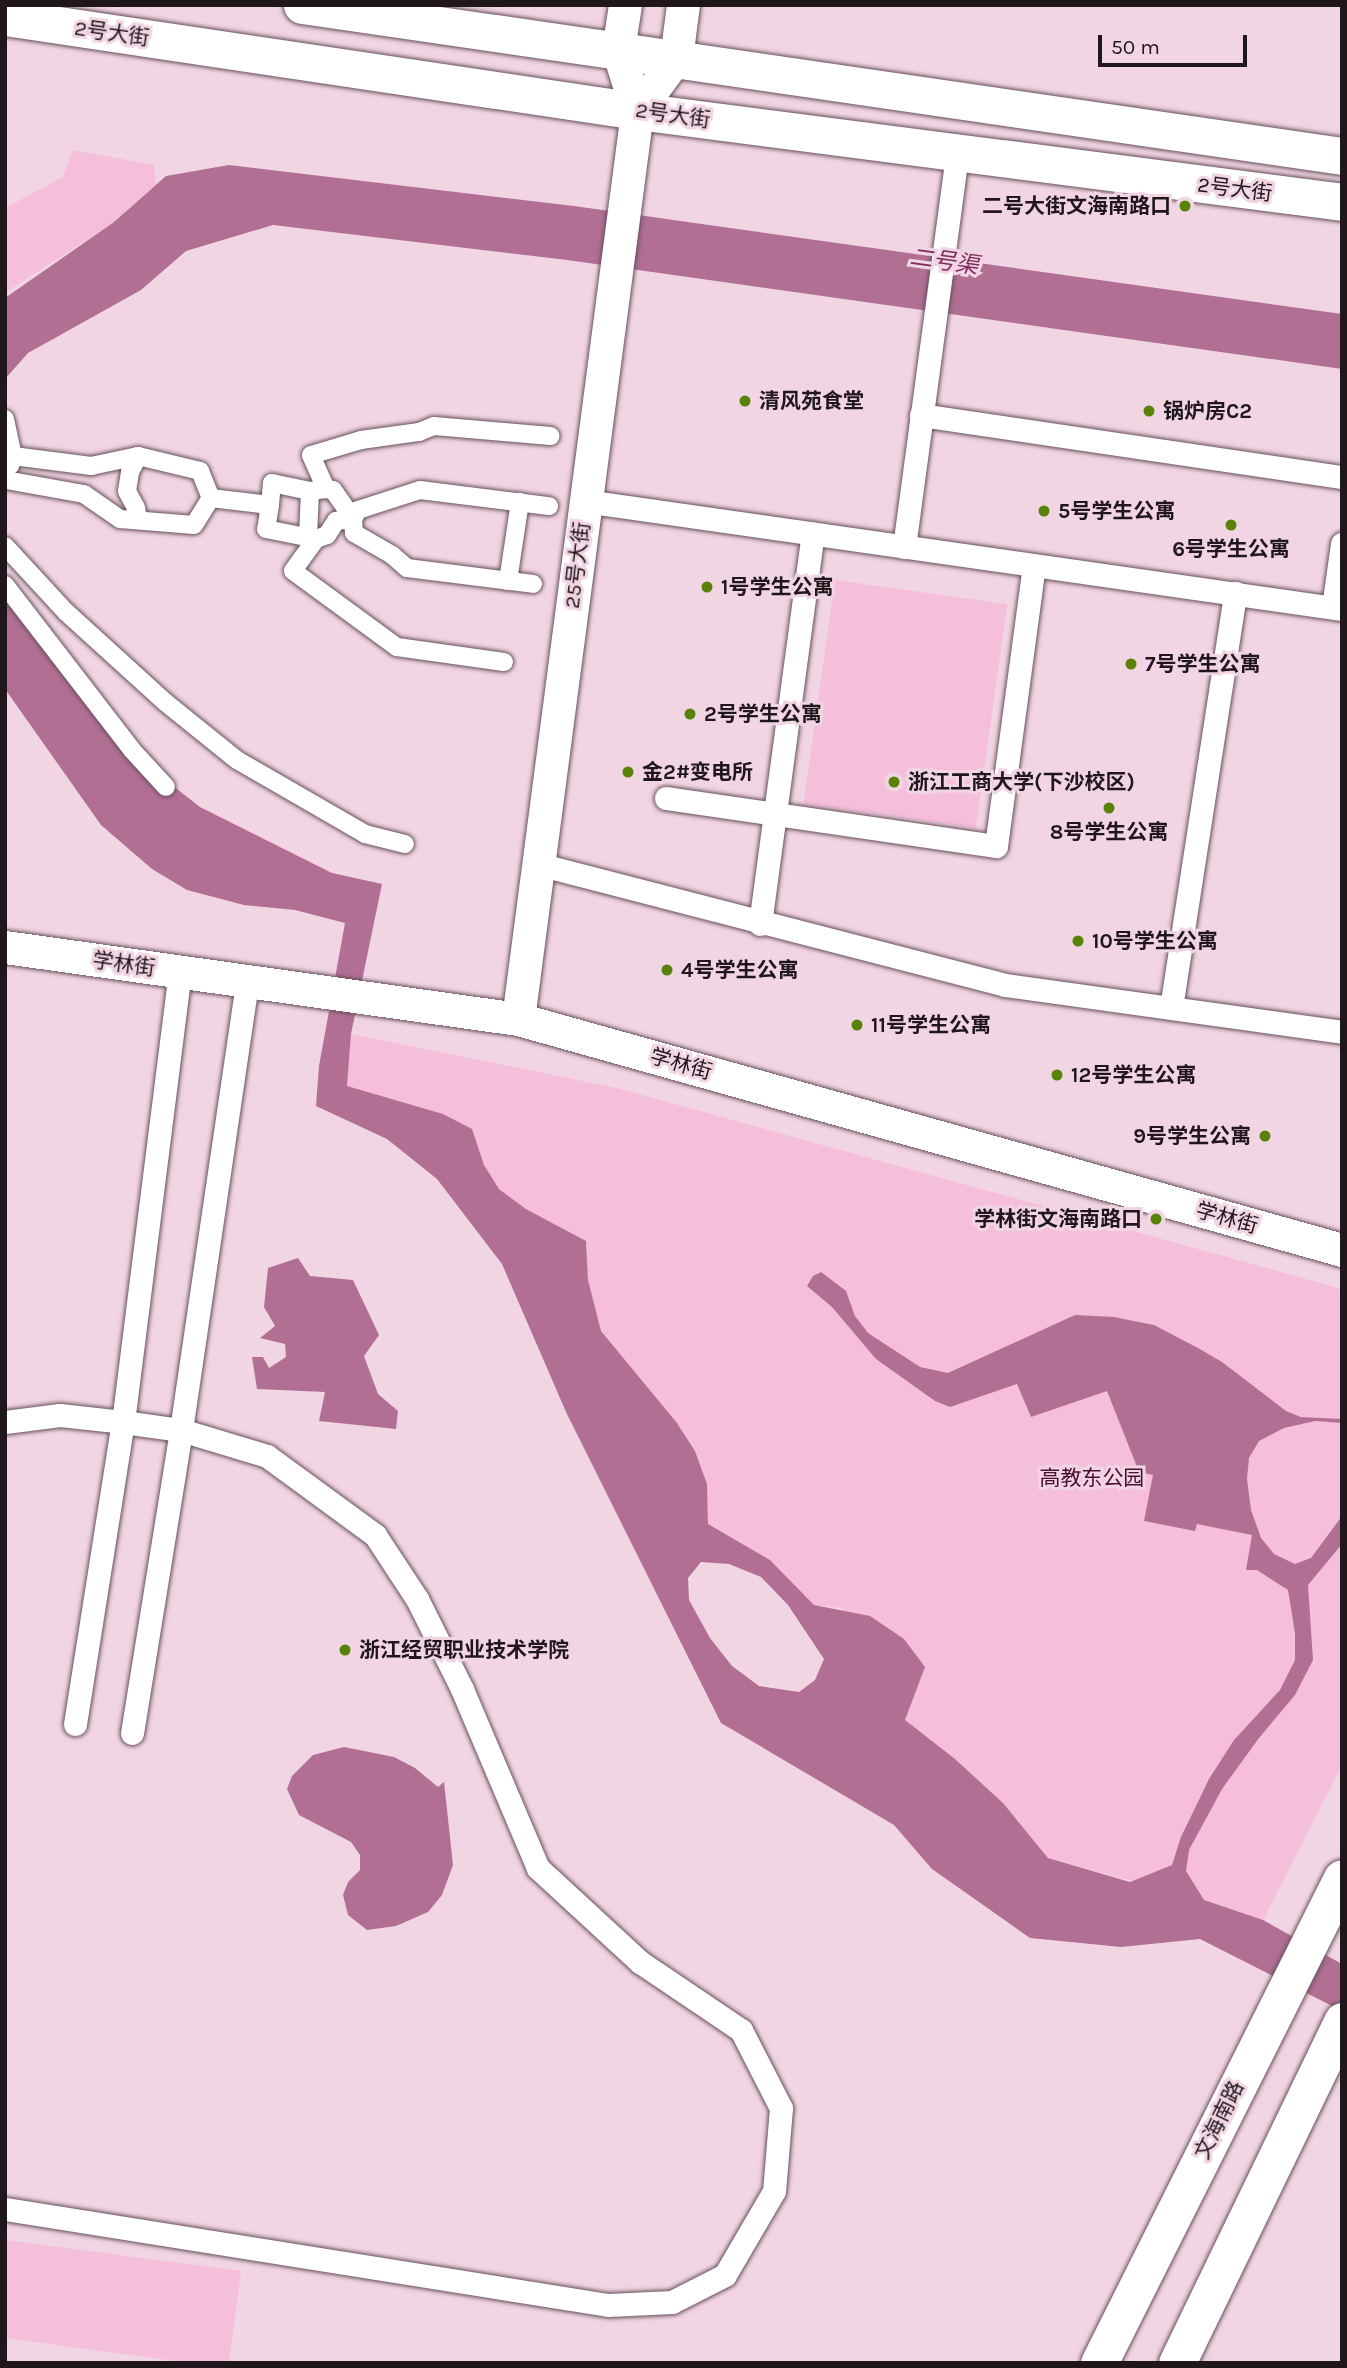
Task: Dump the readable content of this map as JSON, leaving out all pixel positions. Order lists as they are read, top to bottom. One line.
{"streets":{"main road":["2号大街","25号大街","学林街","文海南路"]},"crossings":[["2号大街","25号大街"],["25号大街","学林街"]],"water":["二号渠"],"parks":["高教东公园"],"places":["二号大街文海南路口","清风苑食堂","锅炉房C2","5号学生公寓","6号学生公寓","1号学生公寓","7号学生公寓","2号学生公寓","金2#变电所","浙江工商大学(下沙校区)","8号学生公寓","10号学生公寓","4号学生公寓","11号学生公寓","12号学生公寓","9号学生公寓","学林街文海南路口","浙江经贸职业技术学院"],"scale_bar":"50 m"}
